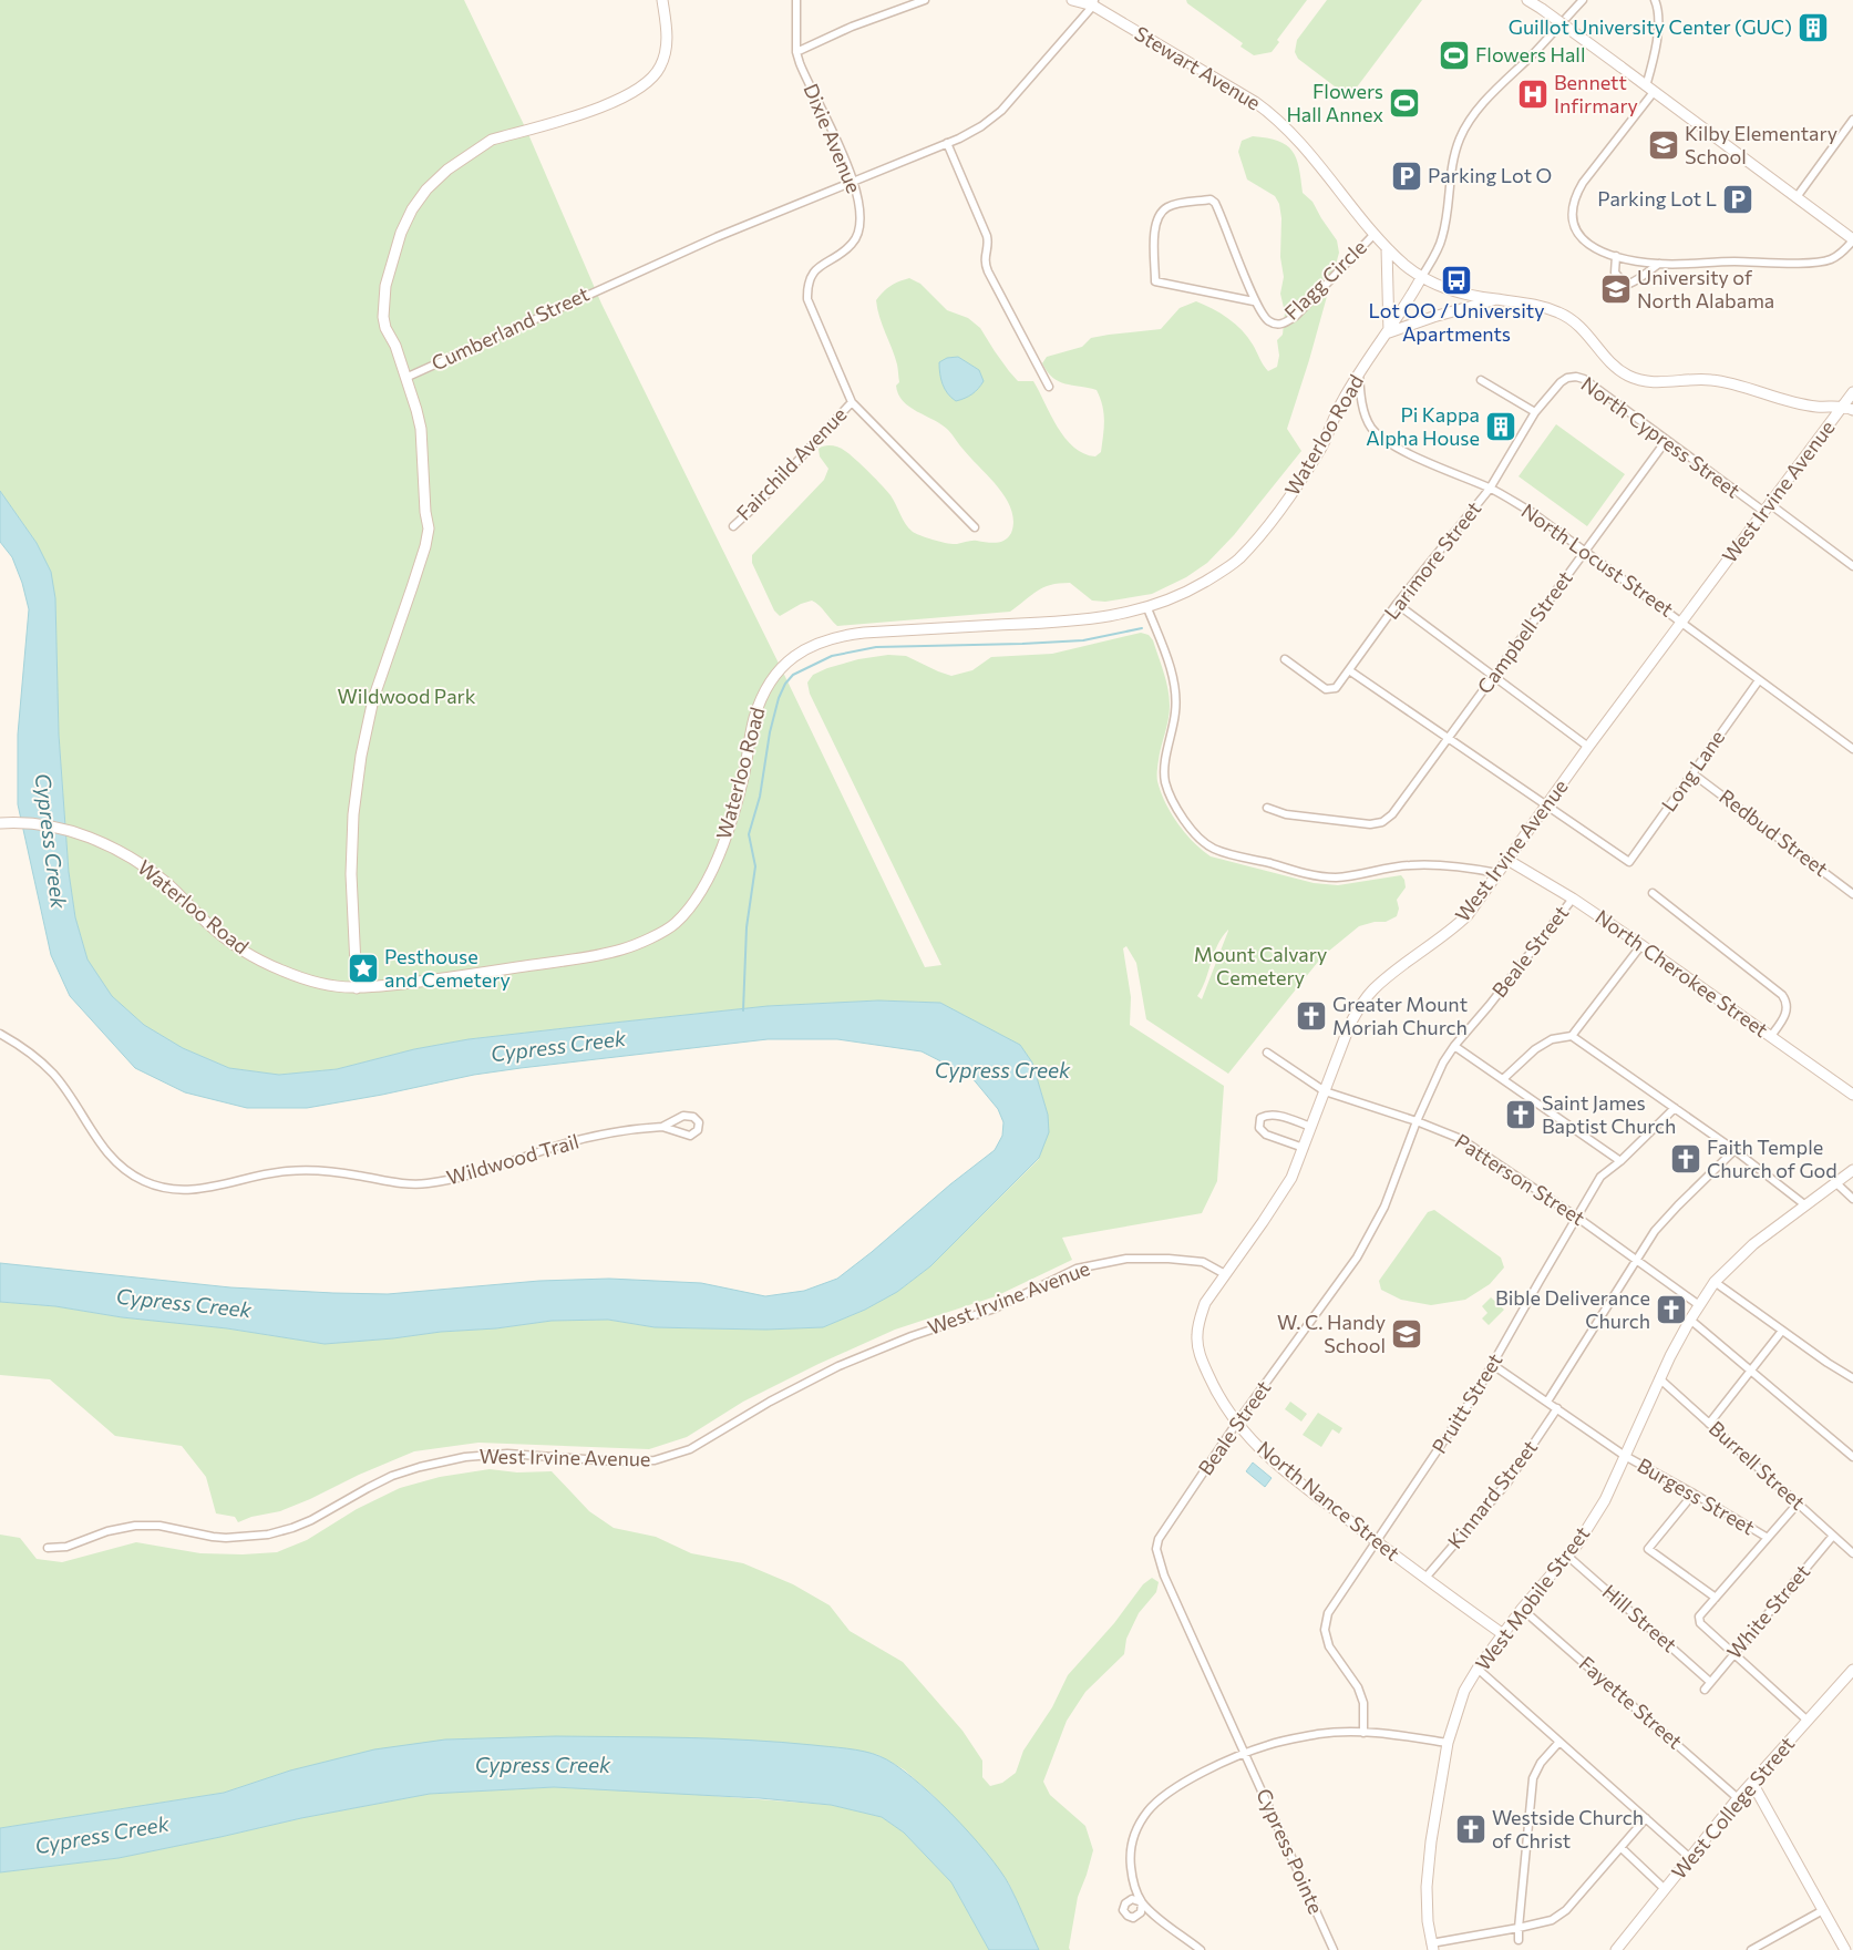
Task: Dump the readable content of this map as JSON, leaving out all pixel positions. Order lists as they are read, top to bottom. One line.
{"streets":{"street":["Stewart Avenue","Dixie Avenue","Flagg Circle","Cumberland Street","Waterloo Road","North Cypress Street","Fairchild Avenue","West Irvine Avenue","Larimore Street","North Locust Street","Campbell Street","Long Lane","Redbud Street","Beale Street","North Cherokee Street","Wildwood Trail","Patterson Street","Pruitt Street","Burrell Street","Kinnard Street","Burgess Street","North Nance Street","West Mobile Street","White Street","Hill Street","Fayette Street","West College Street","Cypress Pointe"]},"crossings":[["Stewart Avenue","Flagg Circle"],["Stewart Avenue","Cumberland Street"],["Stewart Avenue","Waterloo Road"],["Stewart Avenue","West Irvine Avenue"],["Dixie Avenue","Cumberland Street"],["Dixie Avenue","Fairchild Avenue"],["Waterloo Road","North Locust Street"],["North Cypress Street","West Irvine Avenue"],["North Cypress Street","Larimore Street"],["North Cypress Street","Campbell Street"],["West Irvine Avenue","North Locust Street"],["West Irvine Avenue","Long Lane"],["West Irvine Avenue","North Cherokee Street"],["West Irvine Avenue","Patterson Street"],["West Irvine Avenue","North Nance Street"],["Larimore Street","North Locust Street"],["North Locust Street","Campbell Street"],["North Locust Street","Long Lane"],["Long Lane","Redbud Street"],["Beale Street","North Cherokee Street"],["Beale Street","Patterson Street"],["Beale Street","North Nance Street"],["Beale Street","Cypress Pointe"],["Patterson Street","Pruitt Street"],["Patterson Street","West Mobile Street"],["Pruitt Street","Burgess Street"],["Pruitt Street","North Nance Street"],["Burrell Street","West Mobile Street"],["Burrell Street","White Street"],["Kinnard Street","Burgess Street"],["Kinnard Street","North Nance Street"],["Burgess Street","West Mobile Street"],["North Nance Street","West Mobile Street"],["West Mobile Street","Hill Street"],["West Mobile Street","Fayette Street"],["White Street","Hill Street"],["Fayette Street","West College Street"]],"water":["Cypress Creek"],"parks":["Wildwood Park","Mount Calvary Cemetery"],"places":{"building":["Guillot University Center (GUC)","Pi Kappa Alpha House"],"sports":["Flowers Hall","Flowers Hall Annex"],"hospital":["Bennett Infirmary"],"school or university":["Kilby Elementary School","University of North Alabama","W. C. Handy School"],"parking":["Parking Lot O","Parking Lot L"],"bus stop":["Lot OO / University Apartments"],"place":["Pesthouse and Cemetery"],"church":["Greater Mount Moriah Church","Saint James Baptist Church","Faith Temple Church of God","Bible Deliverance Church","Westside Church of Christ"]}}
